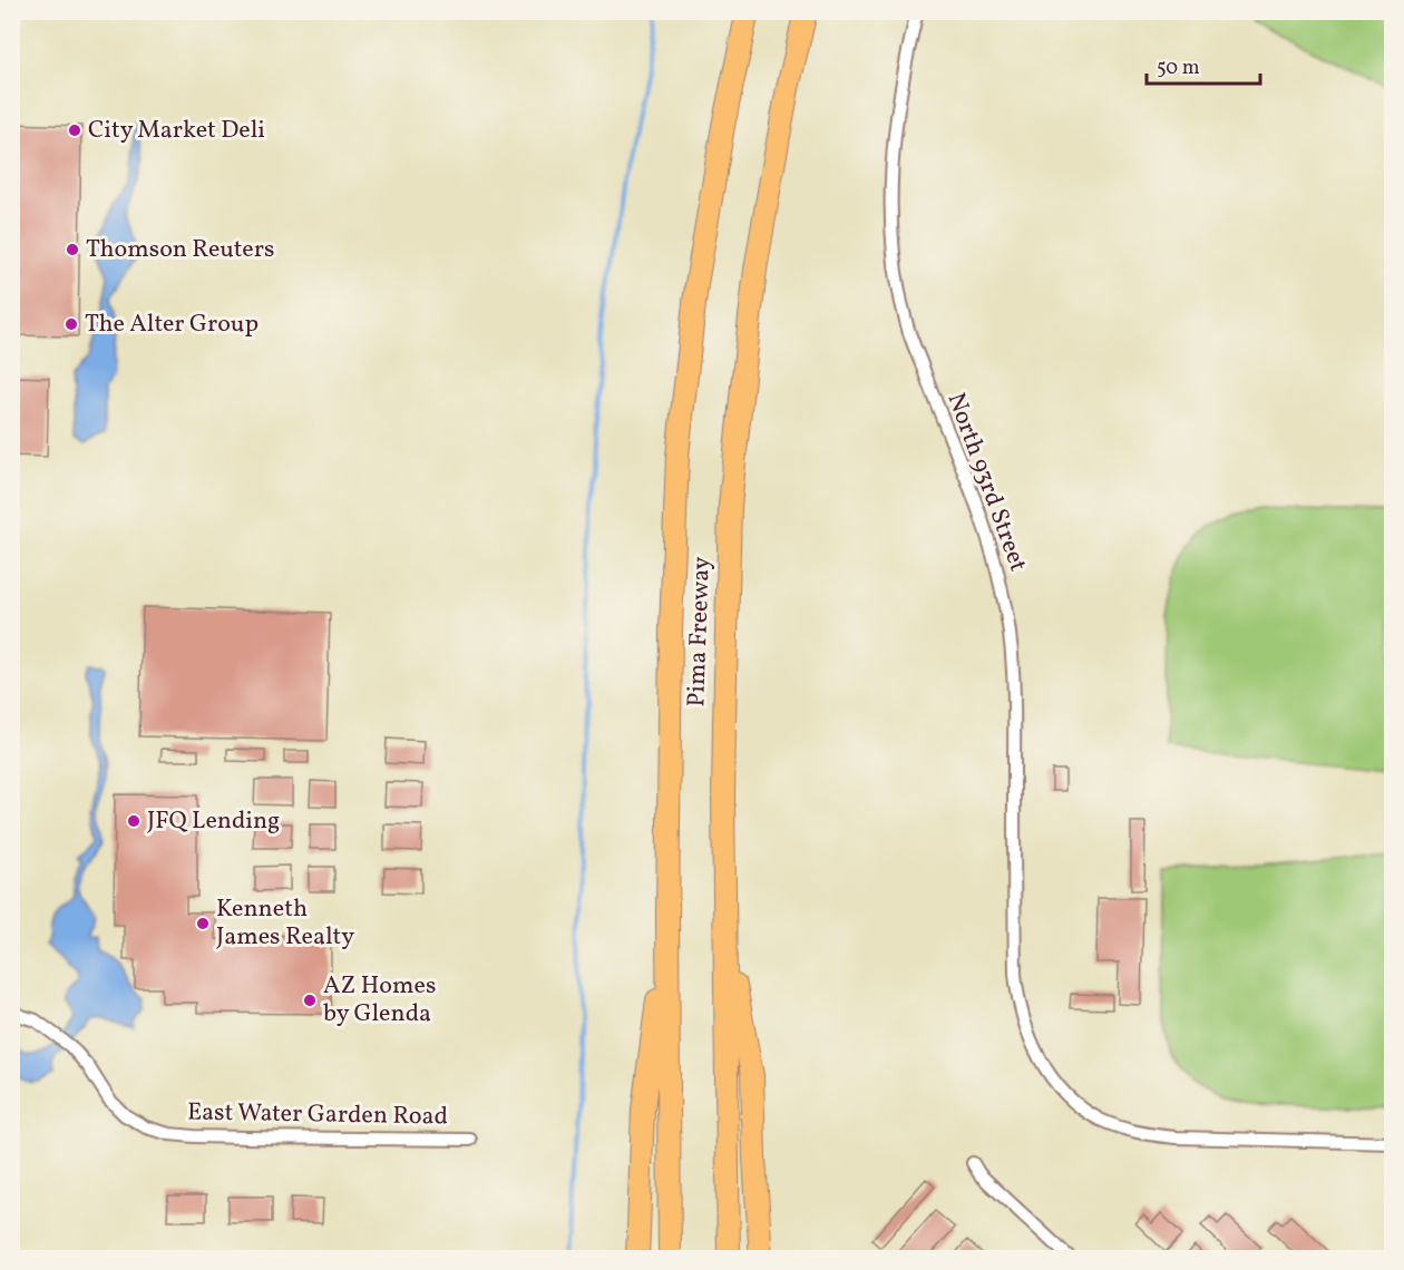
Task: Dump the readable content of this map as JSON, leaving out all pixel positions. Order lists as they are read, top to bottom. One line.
{"streets":{"highway":["Pima Freeway"],"street":["North 93rd Street","East Water Garden Road"]},"places":["City Market Deli","Thomson Reuters","The Alter Group","JFQ Lending","Kenneth James Realty","AZ Homes by Glenda"],"scale_bar":"50 m"}
